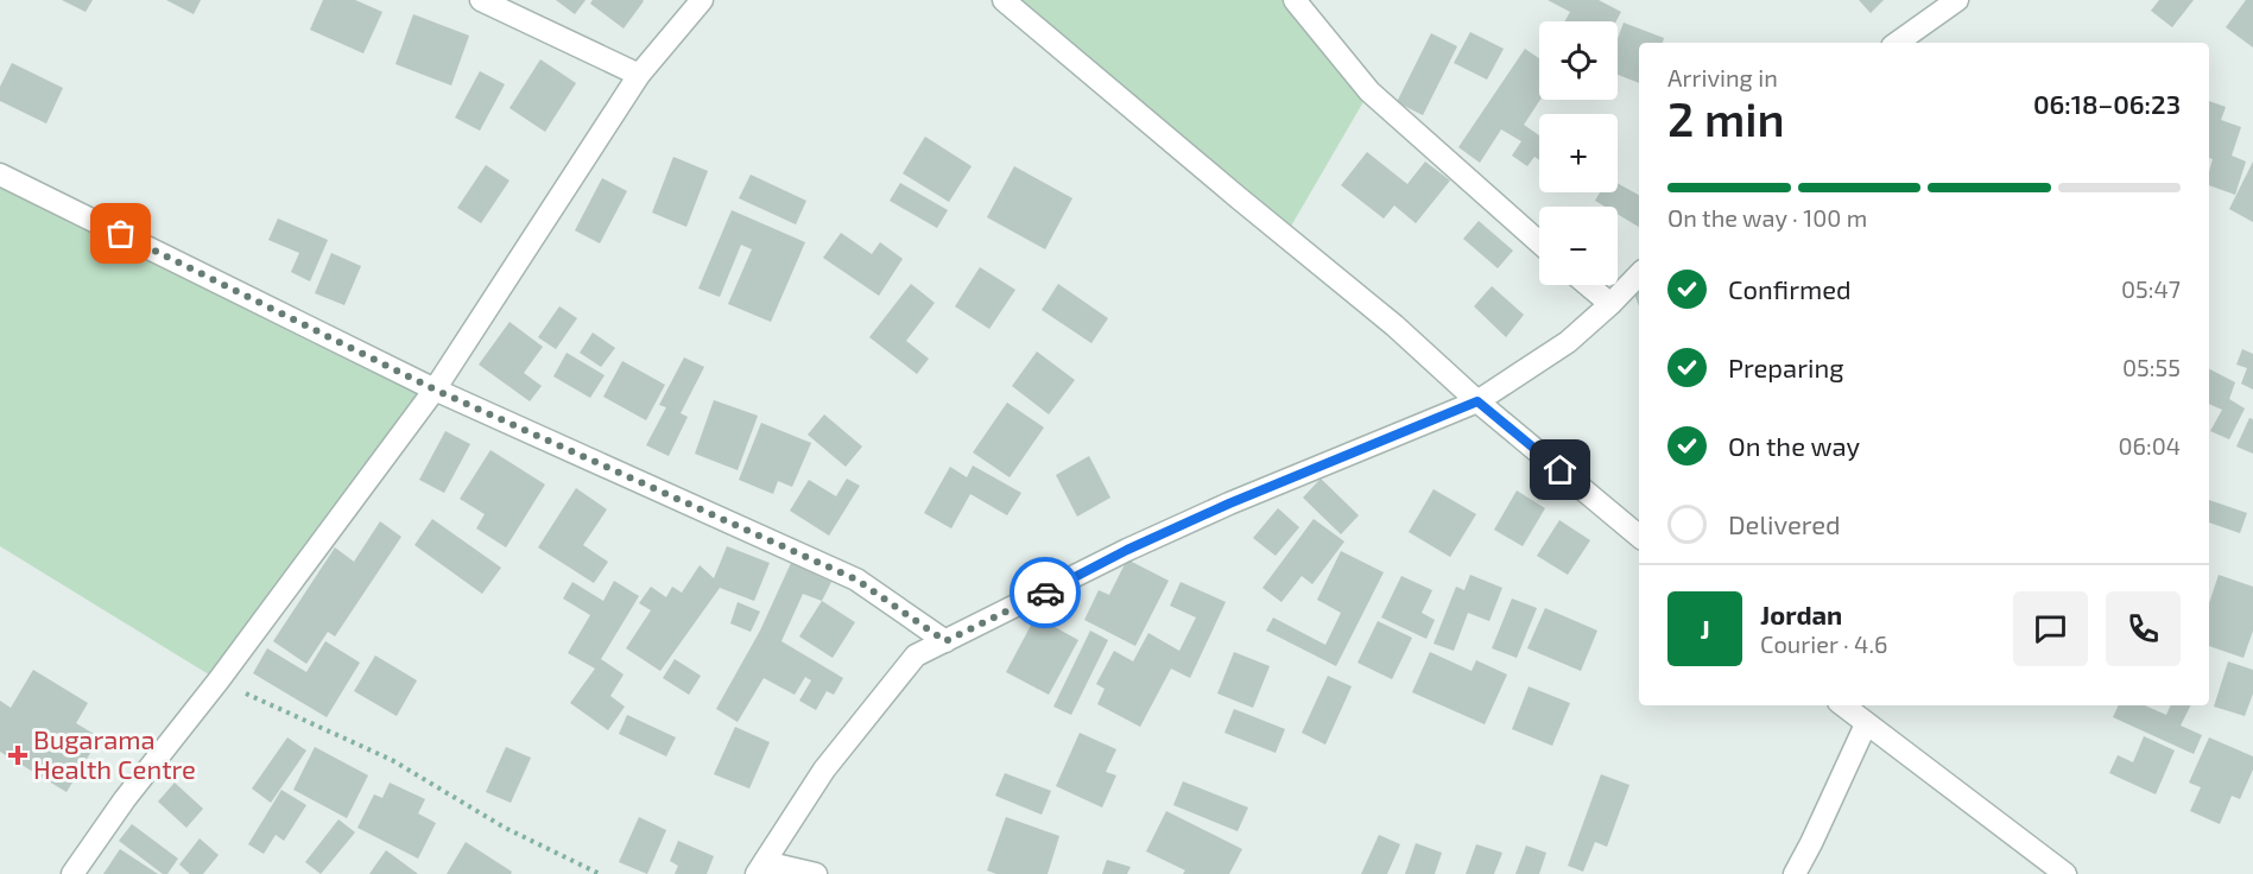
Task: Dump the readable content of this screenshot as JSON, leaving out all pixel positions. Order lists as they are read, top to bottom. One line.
{"places":{"health":["Bugarama Health Centre"]},"page":{"map_buttons":["+","−"],"heading":["2 min","Arriving in","06:18–06:23"],"panel":["Jordan","Courier · 4.6"],"bar":"On the way · 100 m","list":[["Confirmed","05:47"],["Preparing","05:55"],["On the way","06:04"],"Delivered"],"round":"J"}}
